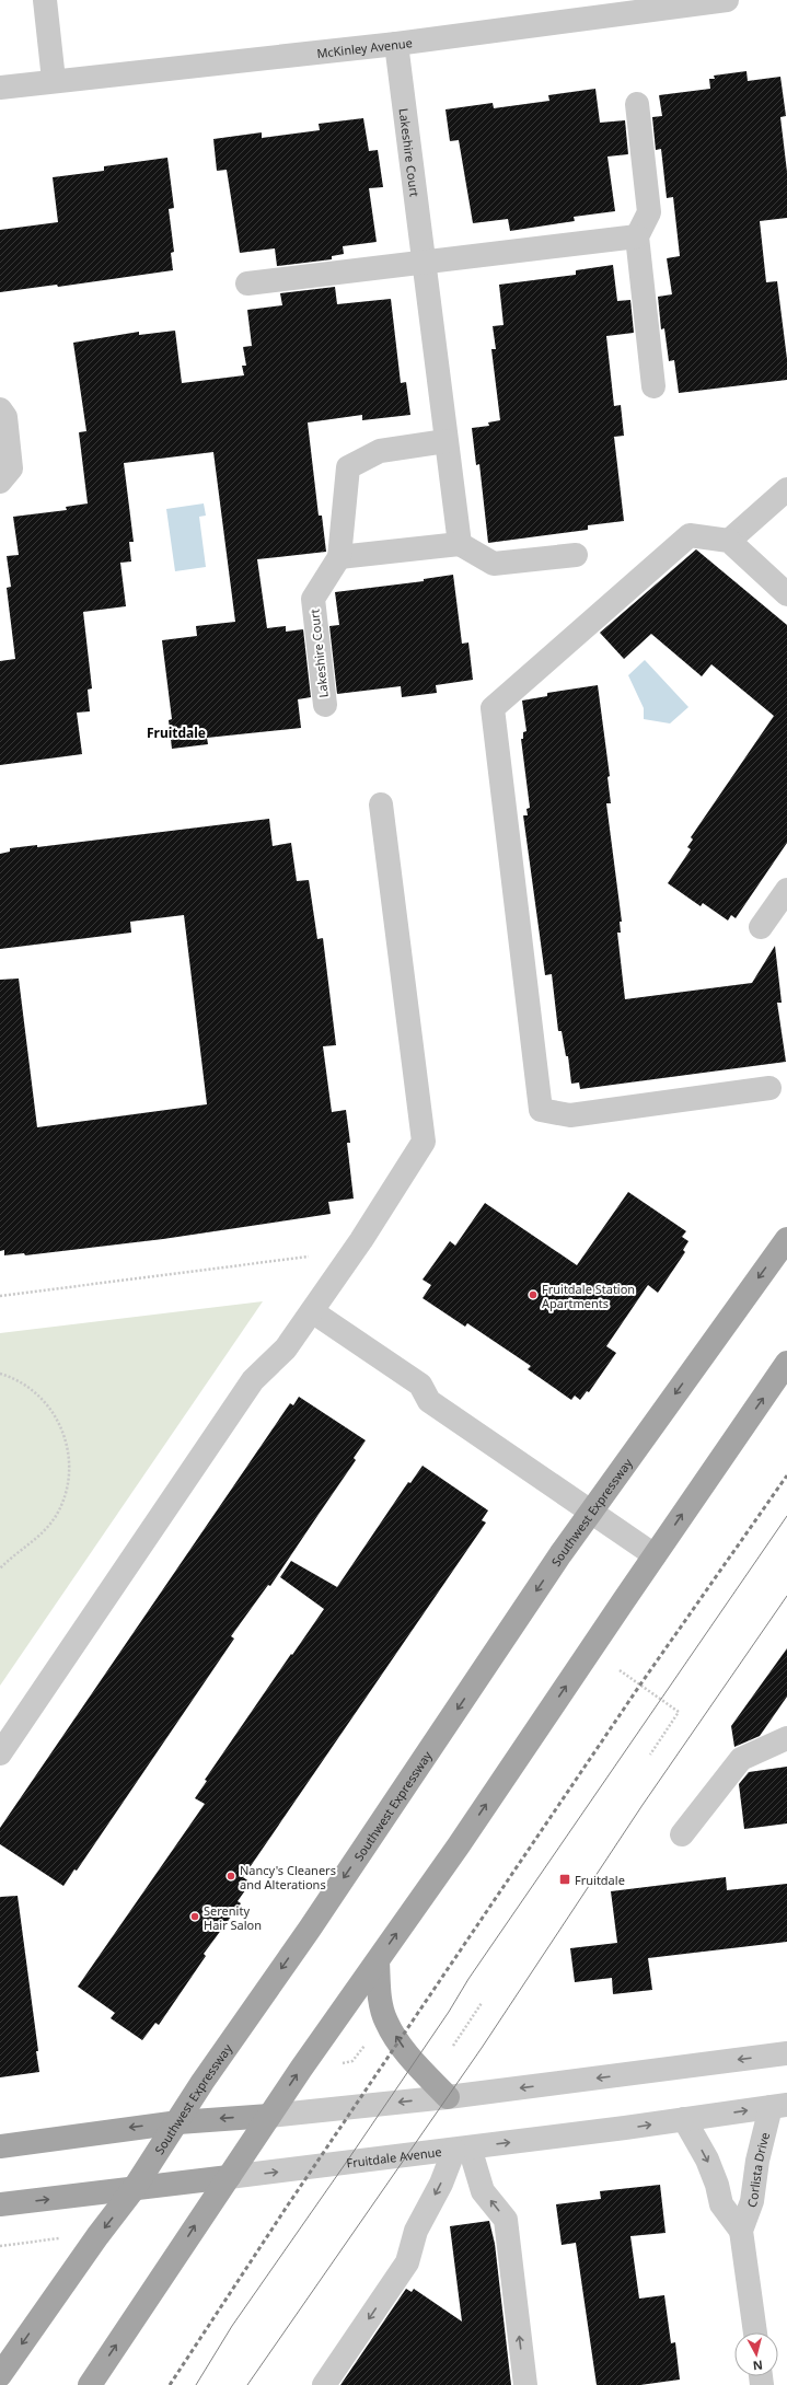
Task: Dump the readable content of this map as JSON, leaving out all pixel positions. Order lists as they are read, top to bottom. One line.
{"streets":{"main road":["Southwest Expressway","Fruitdale Avenue"],"street":["McKinley Avenue","Lakeshire Court","Corlista Drive"]},"crossings":[["McKinley Avenue","Lakeshire Court"],["Southwest Expressway","Fruitdale Avenue"],["Fruitdale Avenue","Corlista Drive"]],"districts":["Fruitdale"],"places":{"other":["Fruitdale Station Apartments","Nancy's Cleaners and Alterations","Serenity Hair Salon"],"transit":["Fruitdale"]},"north":"bottom"}
